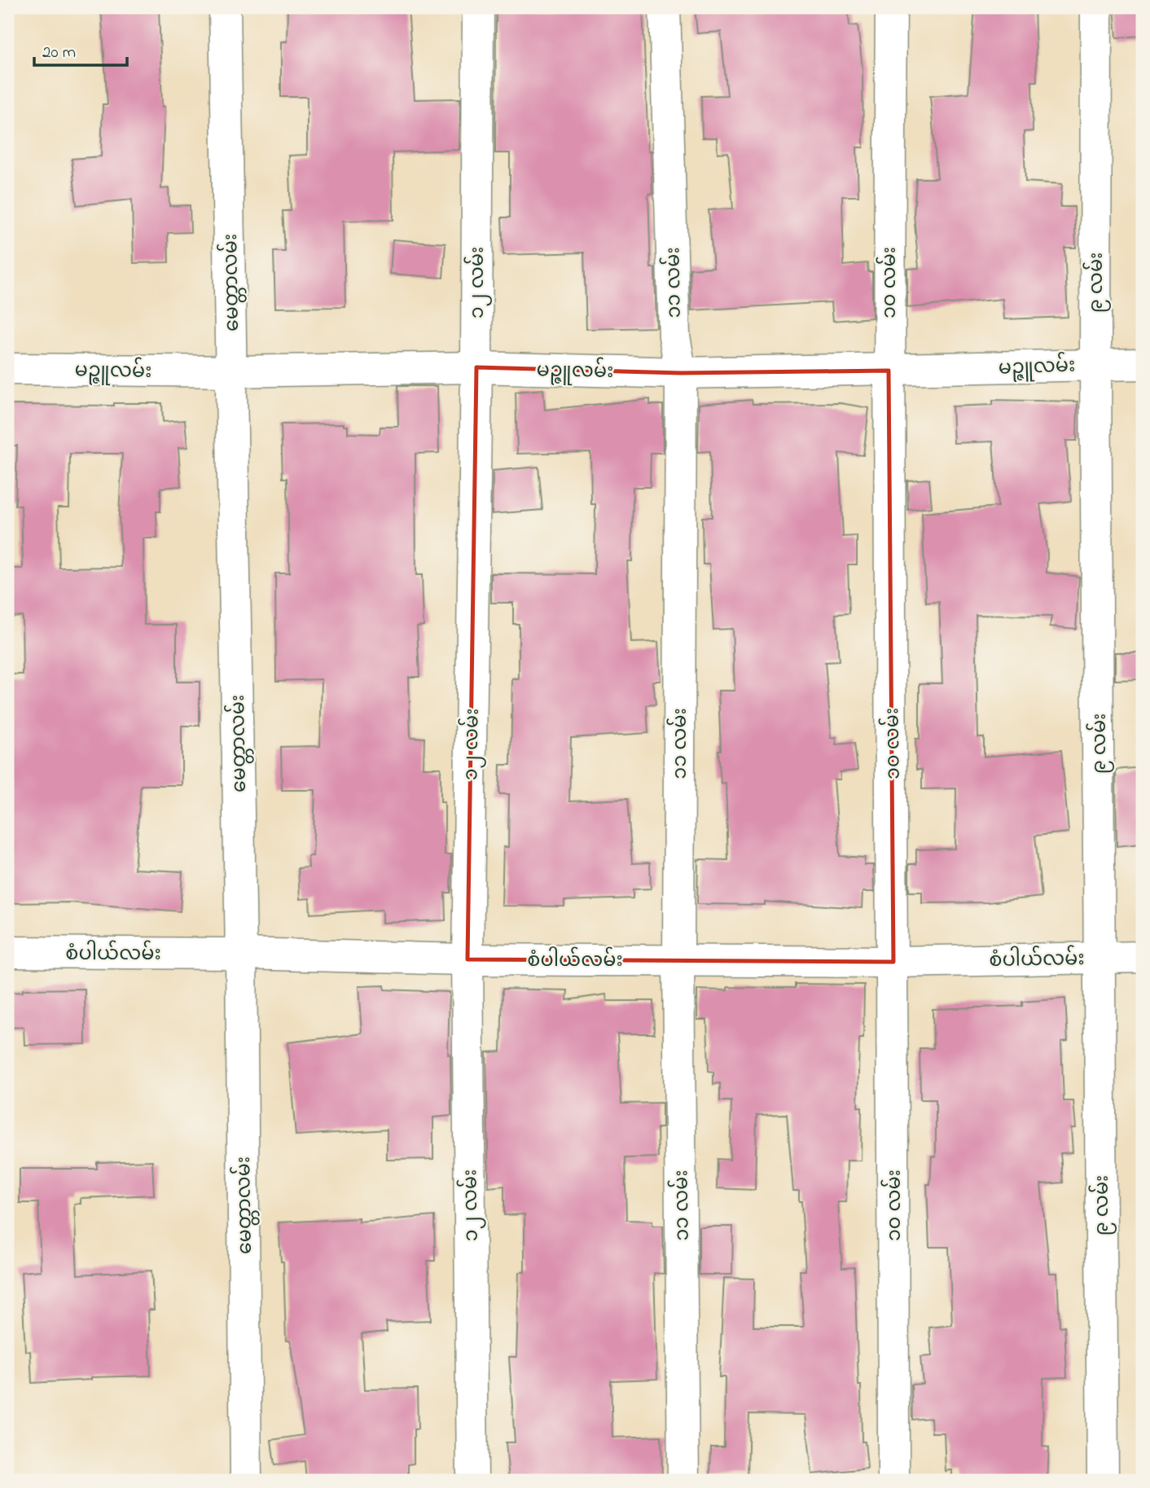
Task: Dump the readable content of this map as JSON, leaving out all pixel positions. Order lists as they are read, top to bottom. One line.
{"streets":{"street":["မေတ္တာလမ်း","၁၂ လမ်း","၁၁ လမ်း","၁၀ လမ်း","၉ လမ်း","မဉ္ဇူလမ်း","စံပါယ်လမ်း"]},"crossings":[["မေတ္တာလမ်း","မဉ္ဇူလမ်း"],["မေတ္တာလမ်း","စံပါယ်လမ်း"],["၁၂ လမ်း","မဉ္ဇူလမ်း"],["၁၂ လမ်း","စံပါယ်လမ်း"],["၁၁ လမ်း","မဉ္ဇူလမ်း"],["၁၁ လမ်း","စံပါယ်လမ်း"],["၁၀ လမ်း","မဉ္ဇူလမ်း"],["၁၀ လမ်း","စံပါယ်လမ်း"],["၉ လမ်း","မဉ္ဇူလမ်း"],["၉ လမ်း","စံပါယ်လမ်း"]],"scale_bar":"20 m"}
